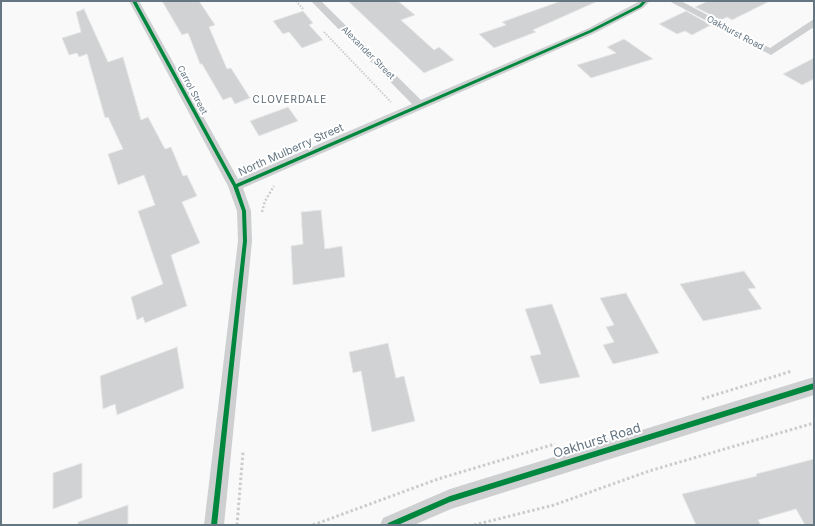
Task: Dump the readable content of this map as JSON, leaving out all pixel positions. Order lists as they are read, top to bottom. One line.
{"streets":{"street":["Oakhurst Road","Alexander Street","Carrol Street","North Mulberry Street"]},"crossings":[["Alexander Street","North Mulberry Street"],["Carrol Street","North Mulberry Street"]],"districts":["CLOVERDALE"]}
